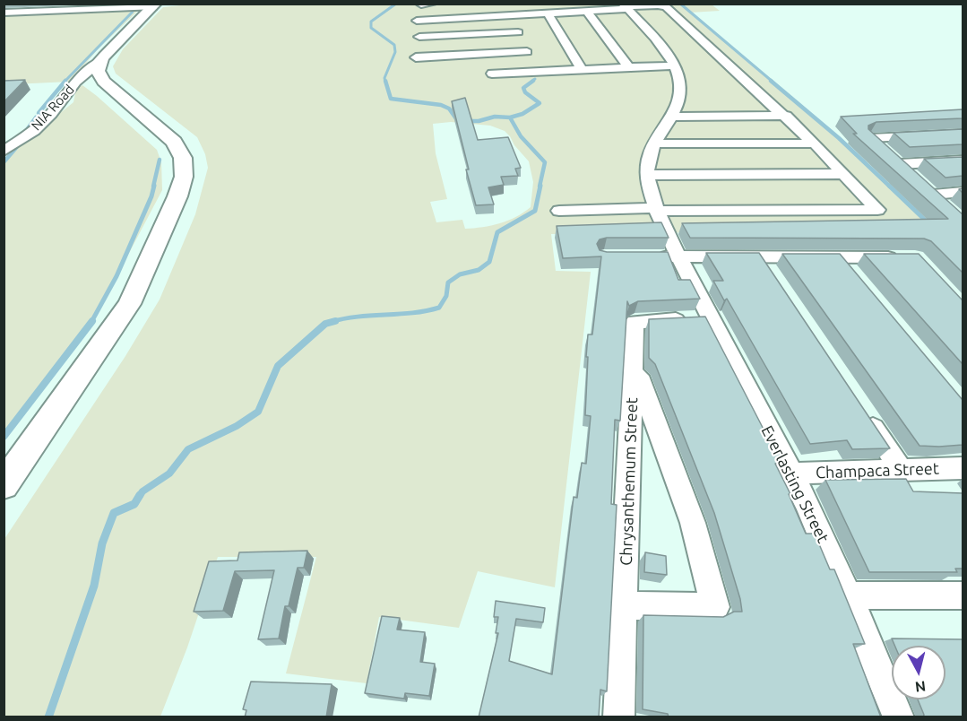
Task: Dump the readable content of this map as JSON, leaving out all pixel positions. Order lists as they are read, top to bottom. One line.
{"streets":{"street":["NIA Road","Champaca Street","Chrysanthemum Street","Everlasting Street"]},"crossings":[["Champaca Street","Everlasting Street"],["Chrysanthemum Street","Everlasting Street"]],"north":"bottom"}
